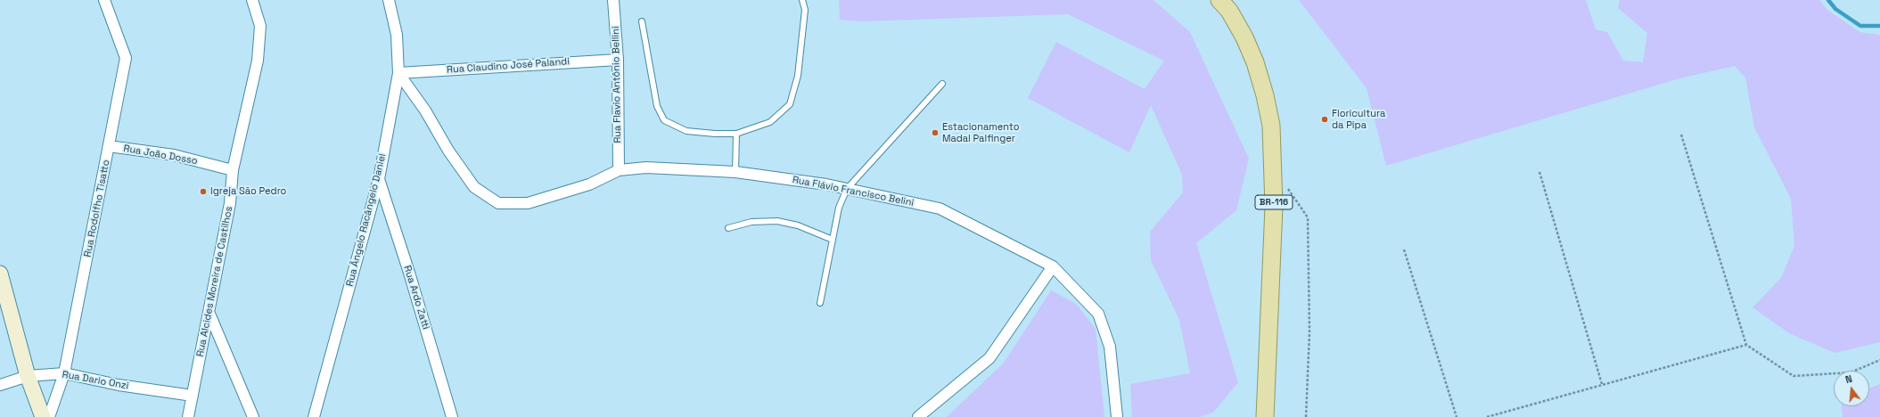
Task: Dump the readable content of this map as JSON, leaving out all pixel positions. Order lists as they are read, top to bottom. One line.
{"streets":{"main road":["BR-116"],"street":["Rua Claudino José Palandi","Rua Flavio Antônio Bellini","Rua João Dosso","Rua Flávio Francisco Belini","Rua Rodolfho Tisatto","Rua Ângelo Racângelo Daniel","Rua Alcides Moreira de Castilhos","Rua Ardo Zatti","Rua Dario Onzi"]},"crossings":[["Rua Claudino José Palandi","Rua Flavio Antônio Bellini"],["Rua Claudino José Palandi","Rua Ângelo Racângelo Daniel"],["Rua Flavio Antônio Bellini","Rua Flávio Francisco Belini"],["Rua João Dosso","Rua Rodolfho Tisatto"],["Rua João Dosso","Rua Alcides Moreira de Castilhos"],["Rua Rodolfho Tisatto","Rua Dario Onzi"],["Rua Ângelo Racângelo Daniel","Rua Ardo Zatti"],["Rua Alcides Moreira de Castilhos","Rua Dario Onzi"]],"places":["Floricultura da Pipa","Estacionamento Madal Palfinger","Igreja São Pedro"],"north":"top"}
